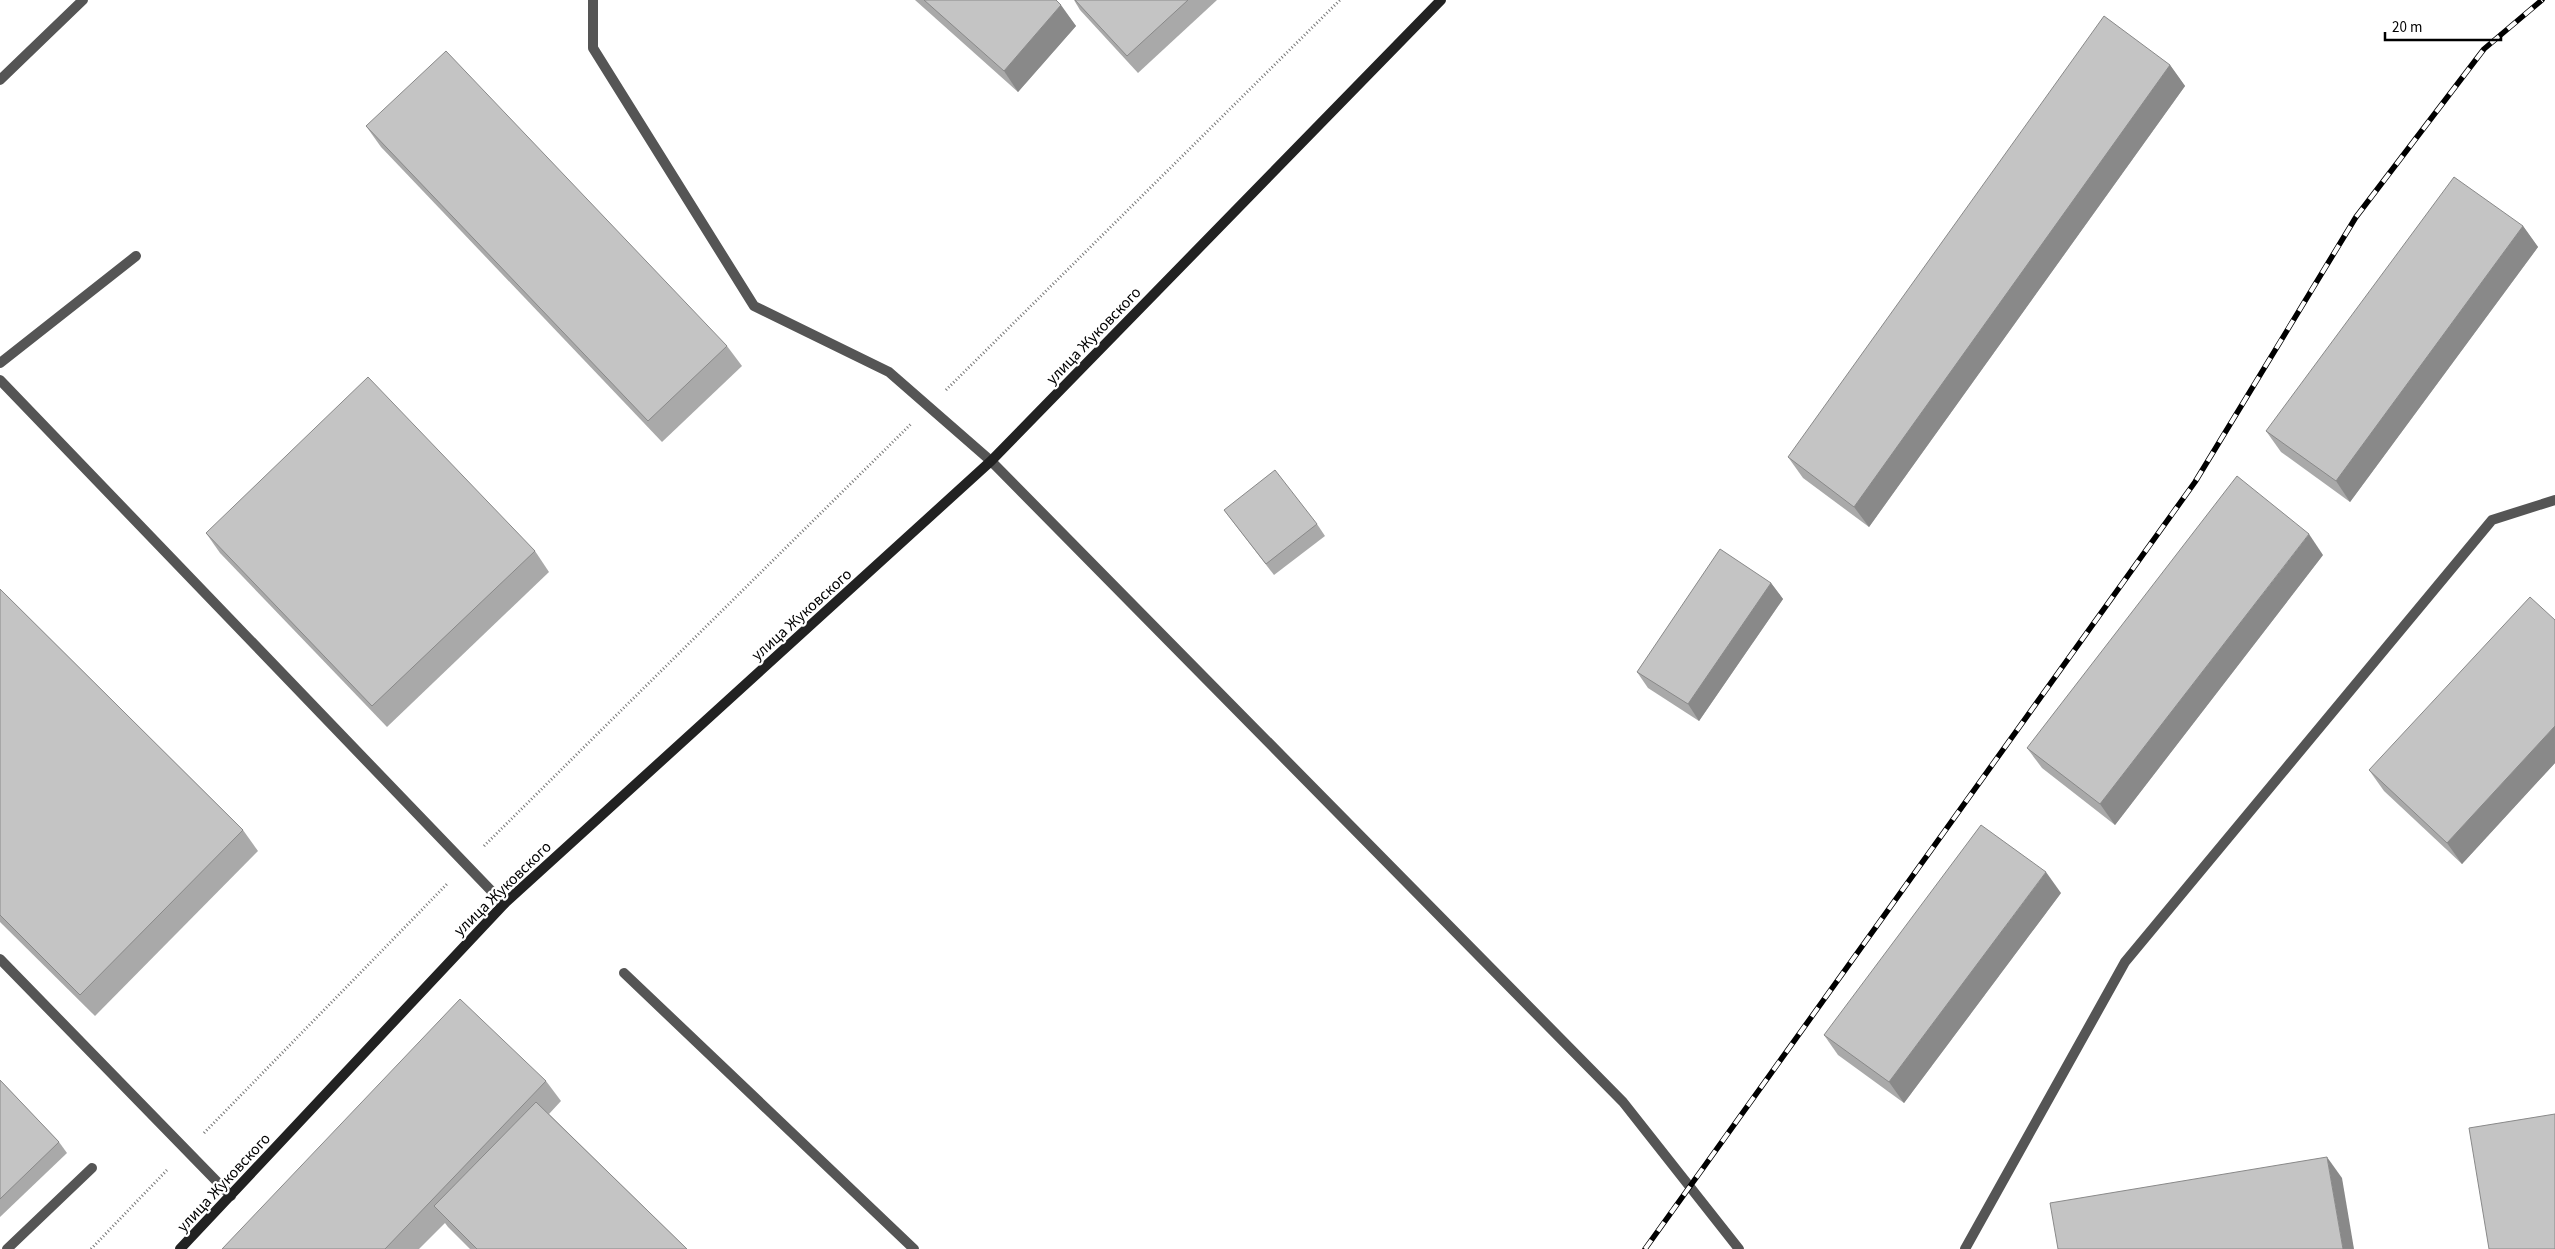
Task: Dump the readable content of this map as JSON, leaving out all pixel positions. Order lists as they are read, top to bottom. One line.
{"streets":{"main road":["улица Жуковского"]},"scale_bar":"20 m"}
